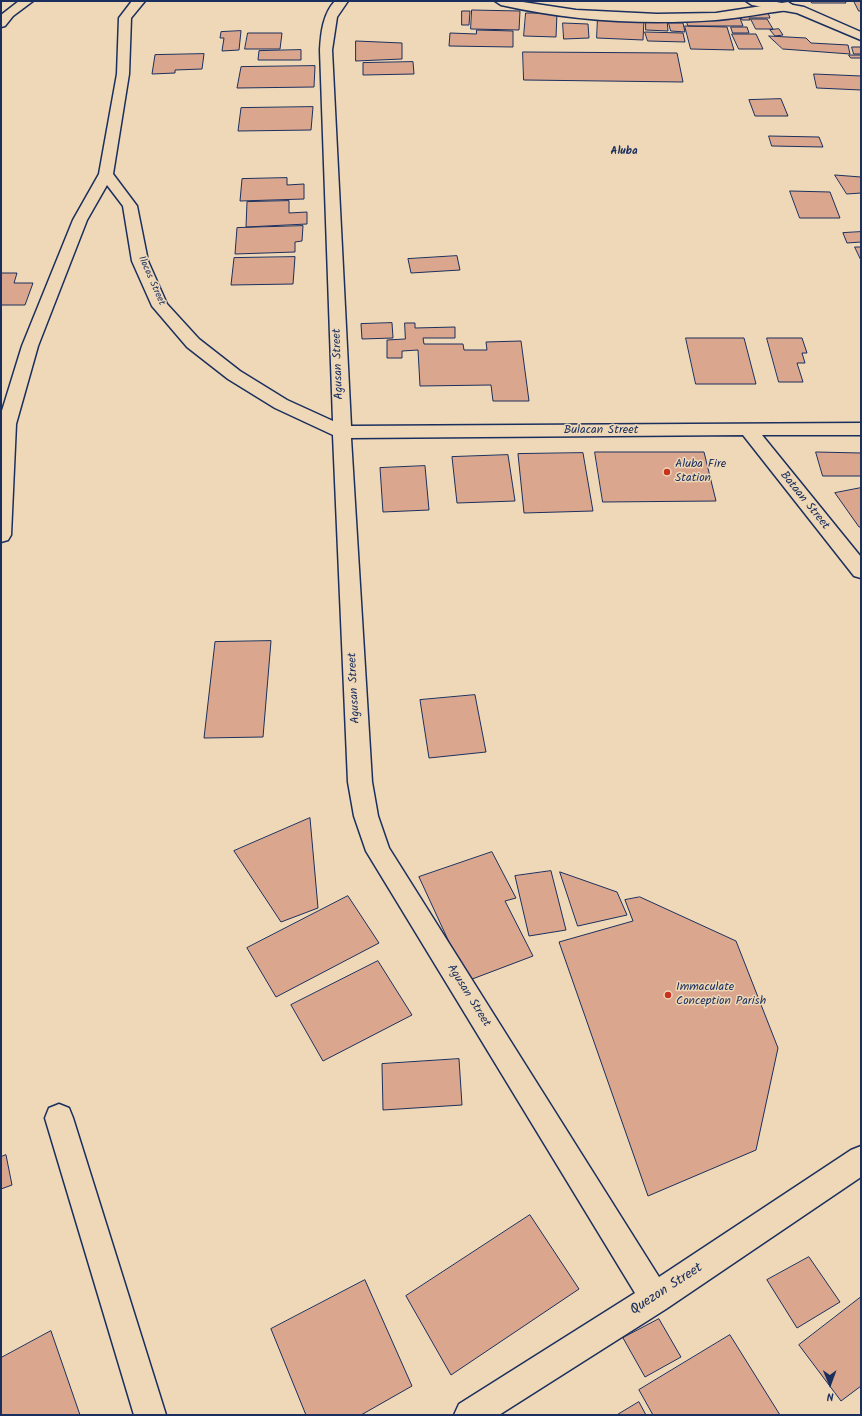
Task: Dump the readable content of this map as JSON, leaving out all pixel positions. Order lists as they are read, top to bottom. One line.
{"streets":{"street":["Ilocos Street","Agusan Street","Bulacan Street","Bataan Street","Quezon Street"]},"crossings":[["Ilocos Street","Agusan Street"],["Ilocos Street","Bulacan Street"],["Agusan Street","Bulacan Street"],["Agusan Street","Quezon Street"],["Bulacan Street","Bataan Street"]],"districts":["Aluba"],"places":["Aluba Fire Station","Immaculate Conception Parish"],"north":"bottom"}
